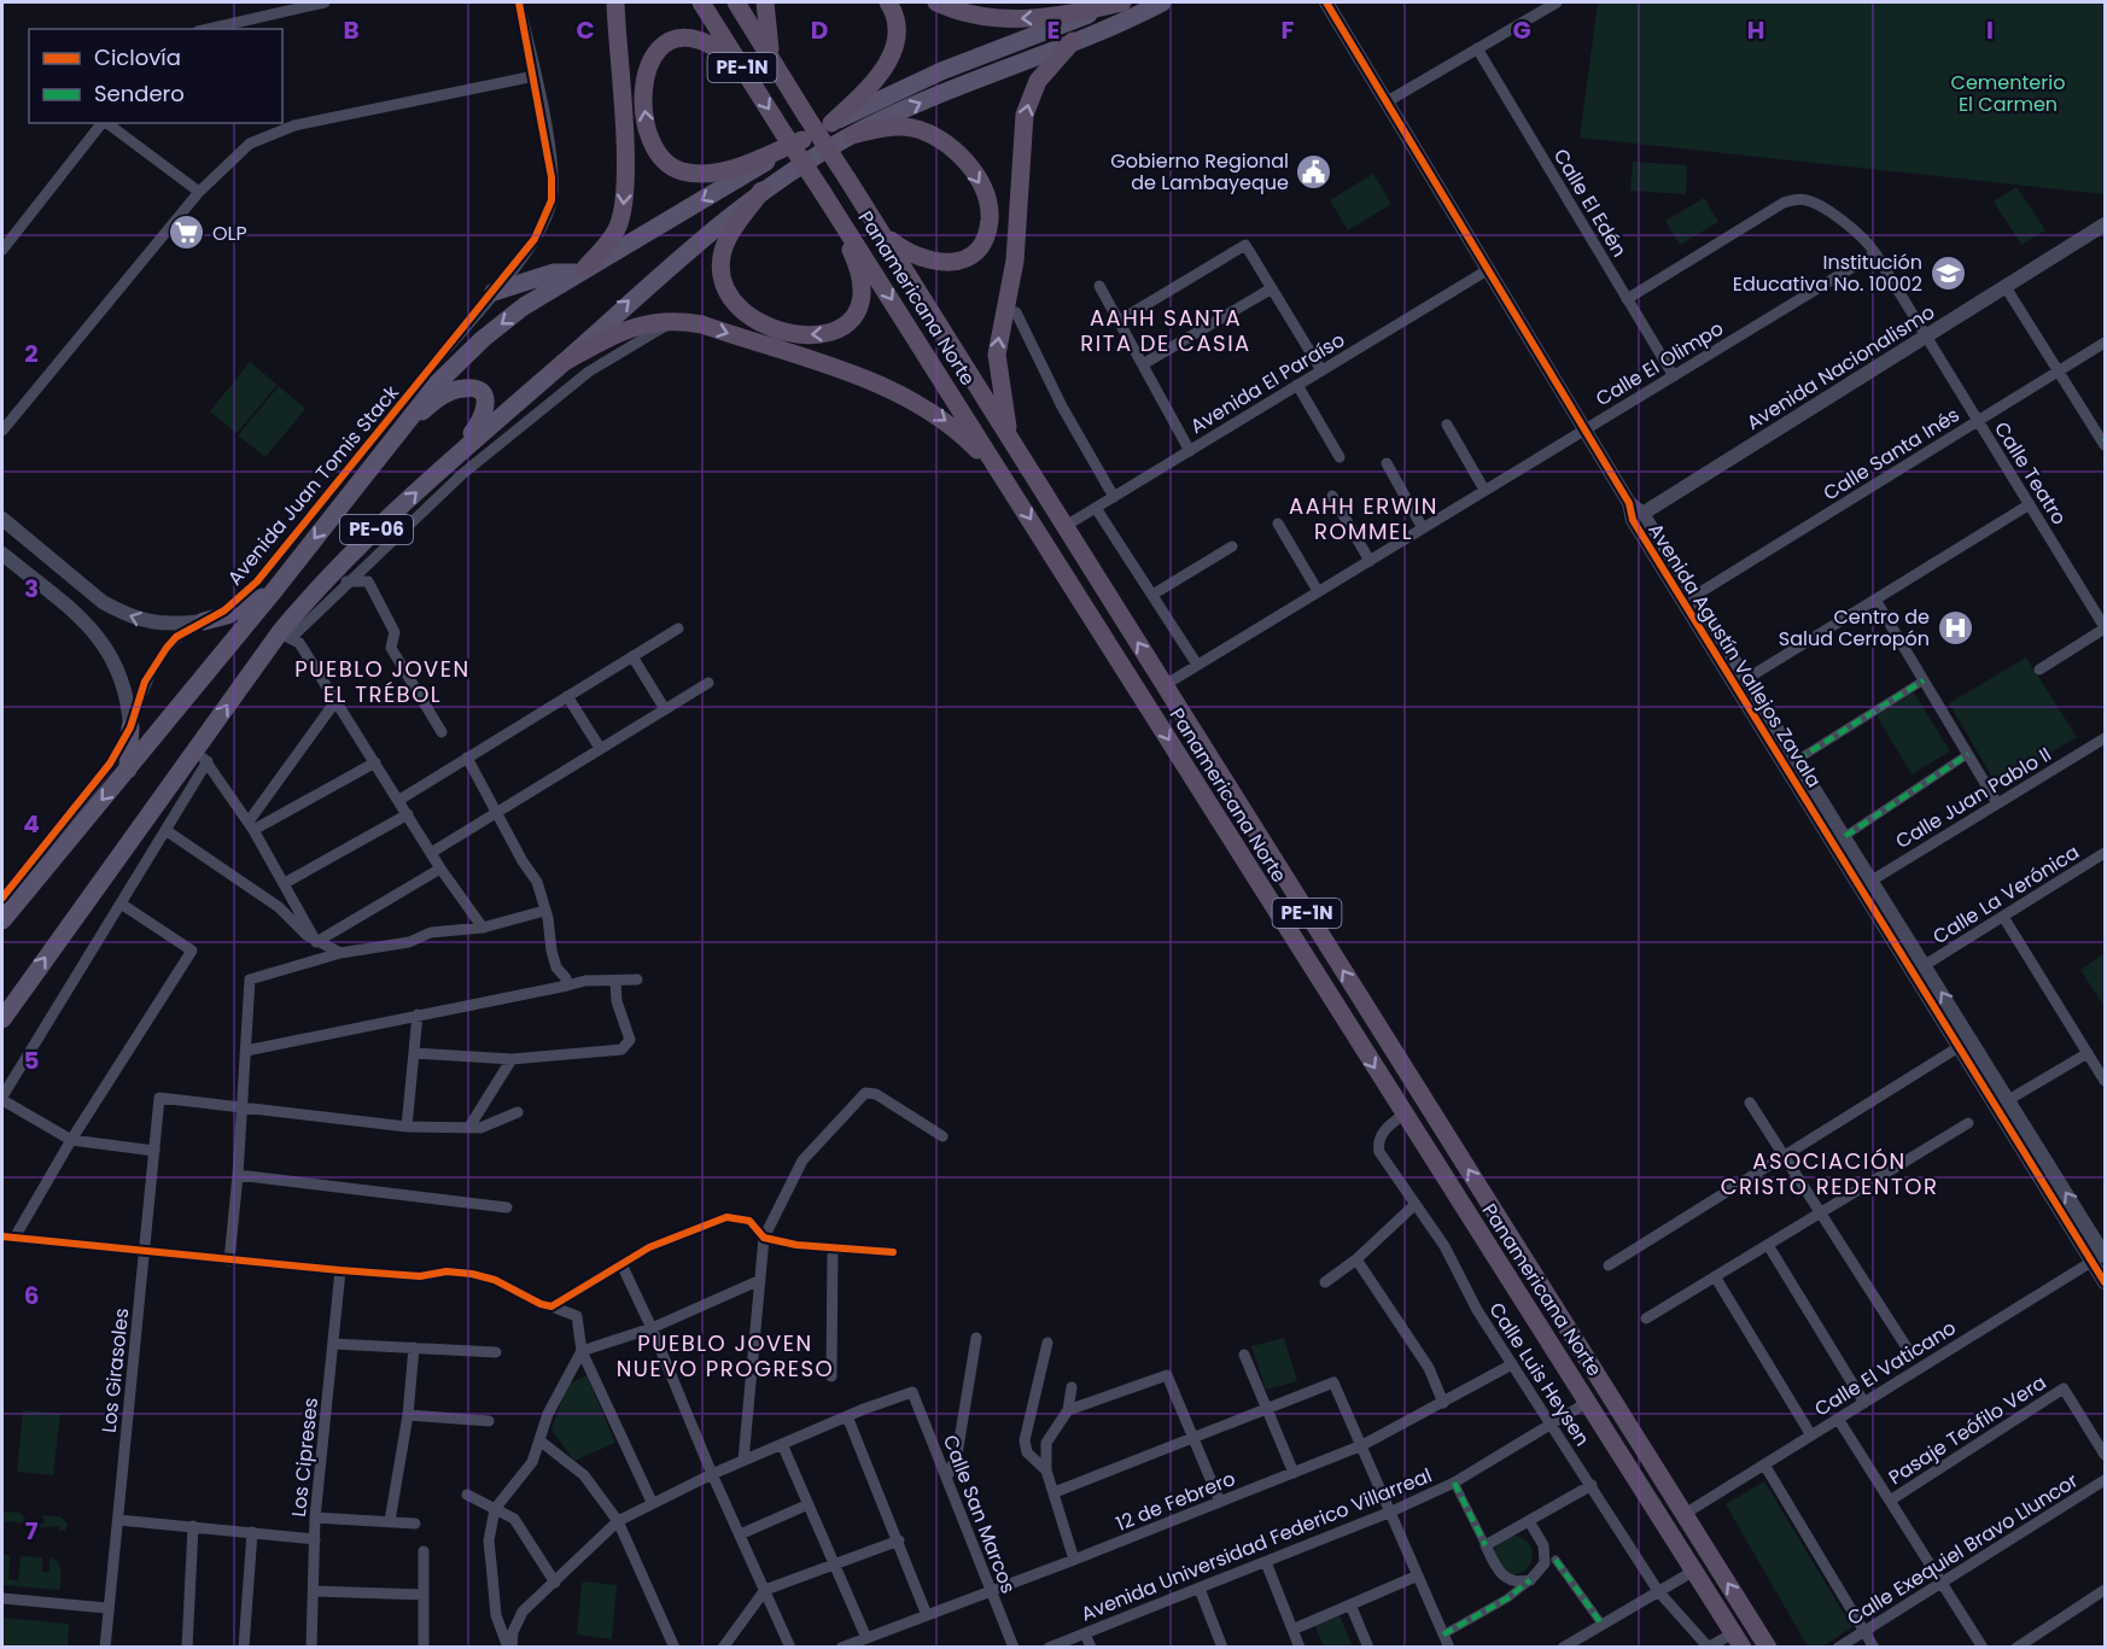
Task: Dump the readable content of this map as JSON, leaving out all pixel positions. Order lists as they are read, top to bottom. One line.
{"streets":{"highway":["PE-1N","Panamericana Norte"],"main road":["Avenida Juan Tomis Stack","PE-06"],"street":["Calle El Edén","Calle El Olimpo","Avenida Nacionalismo","Avenida El Paraíso","Calle Santa Inés","Calle Teatro","Avenida Agustín Vallejos Zavala","Calle Juan Pablo II","Calle La Verónica","Calle El Vaticano","Los Girasoles","Calle Luis Heysen","Pasaje Teófilo Vera","Los Cipreses","12 de Febrero","Calle San Marcos","Avenida Universidad Federico Villarreal","Calle Exequiel Bravo Lluncor"]},"crossings":[["Calle El Edén","Calle El Olimpo"],["Calle El Edén","Calle Teatro"],["Panamericana Norte","Calle El Olimpo"],["Panamericana Norte","Avenida El Paraíso"],["Panamericana Norte","Calle El Vaticano"],["Panamericana Norte","Calle Luis Heysen"],["Panamericana Norte","Avenida Universidad Federico Villarreal"],["Calle El Olimpo","Calle Teatro"],["Calle El Olimpo","Avenida Agustín Vallejos Zavala"],["Avenida Nacionalismo","Calle Teatro"],["Avenida Nacionalismo","Avenida Agustín Vallejos Zavala"],["Avenida El Paraíso","Avenida Agustín Vallejos Zavala"],["Calle Santa Inés","Calle Teatro"],["Calle Santa Inés","Avenida Agustín Vallejos Zavala"],["Avenida Juan Tomis Stack","PE-06"],["Avenida Agustín Vallejos Zavala","Calle Juan Pablo II"],["Avenida Agustín Vallejos Zavala","Calle La Verónica"],["Avenida Agustín Vallejos Zavala","Calle El Vaticano"],["Calle Luis Heysen","12 de Febrero"],["Calle Luis Heysen","Avenida Universidad Federico Villarreal"],["12 de Febrero","Calle San Marcos"]],"districts":["AAHH SANTA RITA DE CASIA","AAHH ERWIN ROMMEL","PUEBLO JOVEN EL TRÉBOL","ASOCIACIÓN CRISTO REDENTOR","PUEBLO JOVEN NUEVO PROGRESO"],"parks":["Cementerio El Carmen"],"places":{"public building":["Gobierno Regional de Lambayeque"],"supermarket":["OLP"],"school or university":["Institución Educativa No. 10002"],"hospital":["Centro de Salud Cerropón"]},"legend":["Ciclovía","Sendero"],"grid":{"columns":["B","C","D","E","F","G","H","I"],"rows":["2","3","4","5","6","7"]}}
